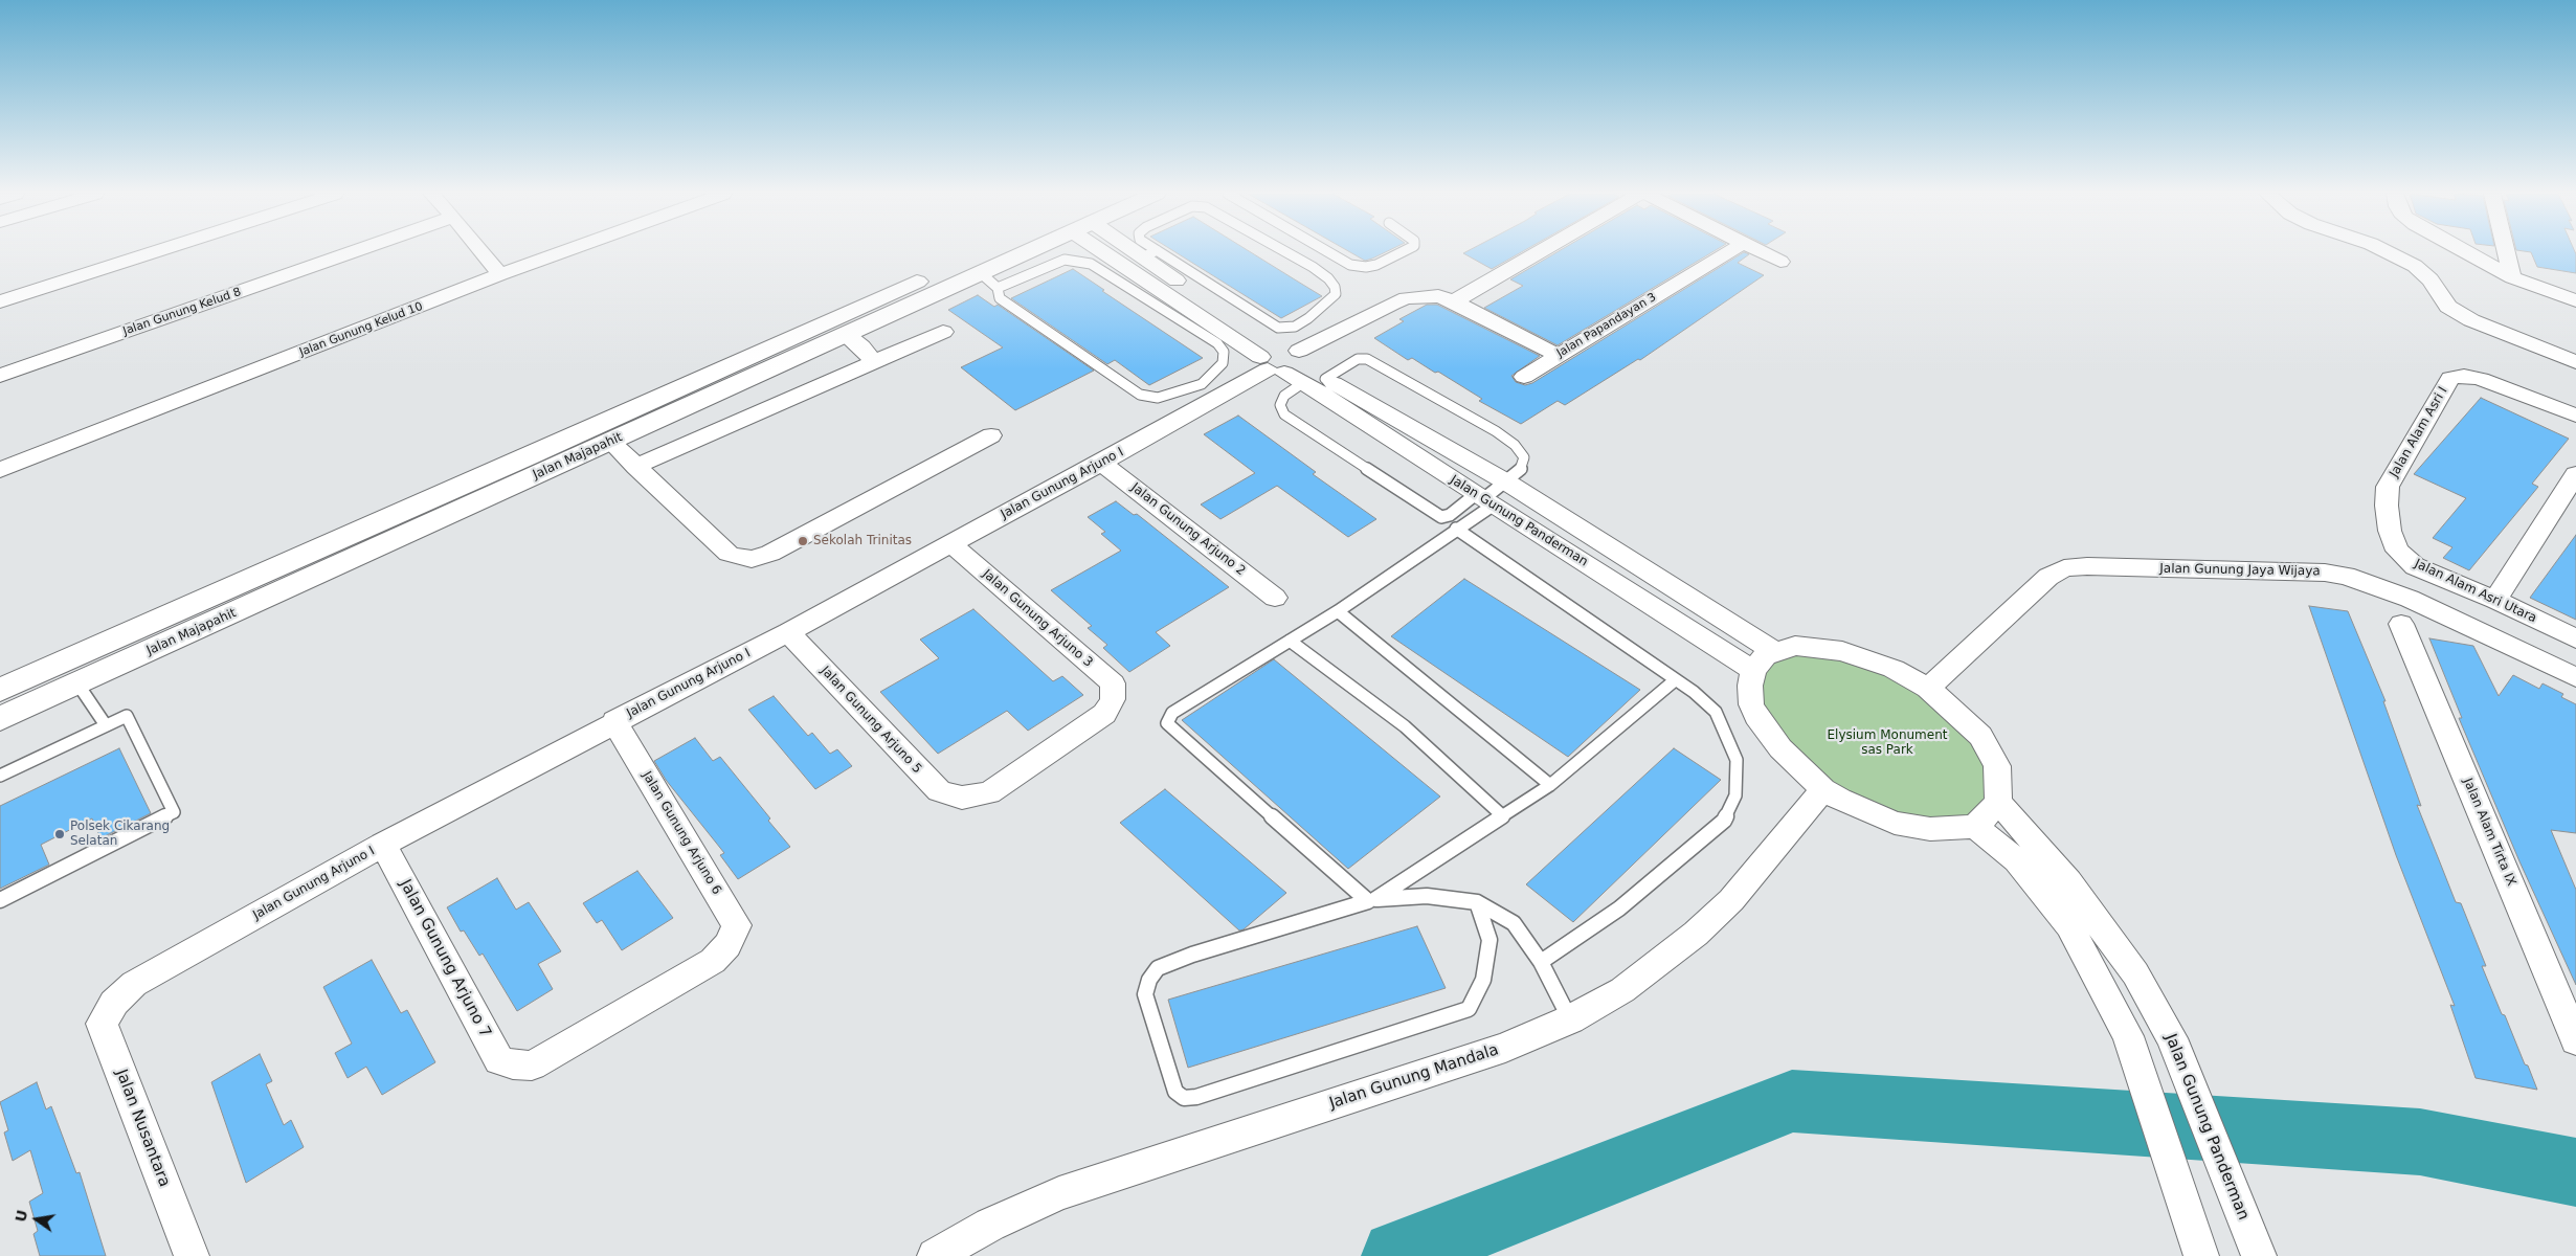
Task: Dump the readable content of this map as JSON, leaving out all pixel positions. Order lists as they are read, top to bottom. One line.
{"streets":{"street":["Jalan Gunung Kelud 8","Jalan Papandayan 3","Jalan Gunung Kelud 10","Jalan Alam Asri I","Jalan Majapahit","Jalan Gunung Arjuno I","Jalan Gunung Panderman","Jalan Gunung Arjuno 2","Jalan Gunung Jaya Wijaya","Jalan Alam Asri Utara","Jalan Gunung Arjuno 3","Jalan Gunung Arjuno 5","Jalan Alam Tirta IX","Jalan Gunung Arjuno 6","Jalan Gunung Arjuno 7","Jalan Gunung Mandala","Jalan Nusantara"]},"crossings":[["Jalan Papandayan 3","Jalan Gunung Arjuno I"],["Jalan Alam Asri I","Jalan Alam Asri Utara"],["Jalan Gunung Arjuno I","Jalan Gunung Panderman"],["Jalan Gunung Arjuno I","Jalan Gunung Arjuno 2"],["Jalan Gunung Arjuno I","Jalan Gunung Arjuno 3"],["Jalan Gunung Arjuno I","Jalan Gunung Arjuno 5"],["Jalan Gunung Arjuno I","Jalan Gunung Arjuno 6"],["Jalan Gunung Arjuno I","Jalan Gunung Arjuno 7"],["Jalan Gunung Arjuno I","Jalan Nusantara"],["Jalan Gunung Arjuno 3","Jalan Gunung Arjuno 5"],["Jalan Gunung Arjuno 6","Jalan Gunung Arjuno 7"]],"parks":["Elysium Monument sas Park"],"places":["Sekolah Trinitas","Polsek Cikarang Selatan"],"north":"left"}
